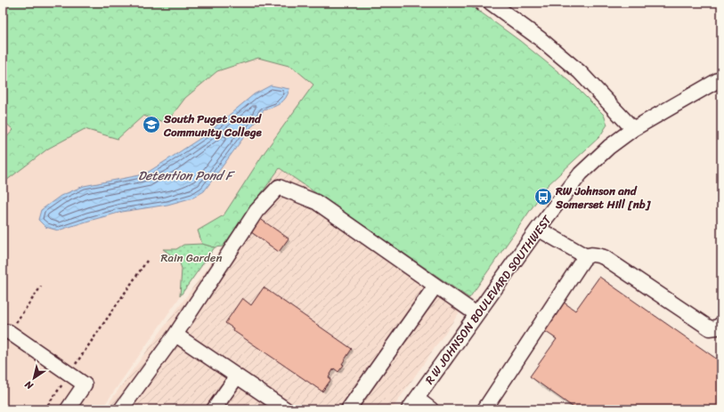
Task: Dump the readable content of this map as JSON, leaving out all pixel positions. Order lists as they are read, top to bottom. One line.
{"streets":{"street":["R W JOHNSON BOULEVARD SOUTHWEST"]},"water":["Detention Pond F"],"parks":["Rain Garden"],"places":{"school or university":["South Puget Sound Community College"],"bus stop":["RW Johnson and Somerset Hill [nb]"]},"north":"bottom left"}
